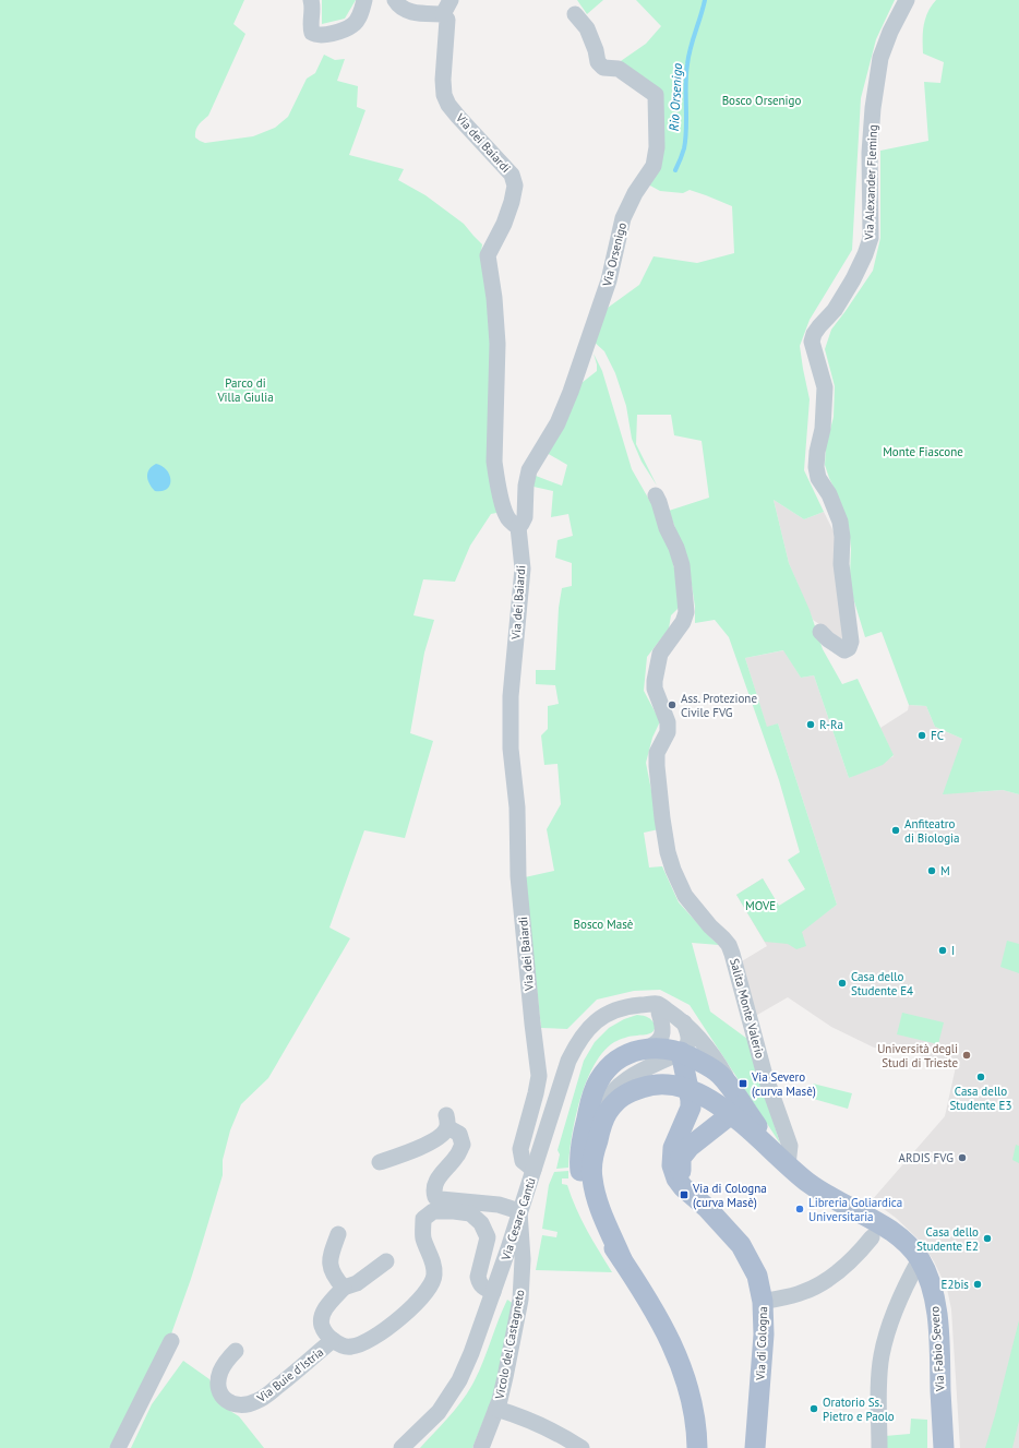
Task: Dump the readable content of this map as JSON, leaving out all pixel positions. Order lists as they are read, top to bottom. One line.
{"streets":{"main road":["Via di Cologna","Via Fabio Severo"],"street":["Via dei Baiardi","Via Alexander Fleming","Via Orsenigo","Salita Monte Valerio","Via Cesare Cantù","Vicolo del Castagneto","Via Buie d'Istria"]},"crossings":[["Via dei Baiardi","Via Orsenigo"],["Via dei Baiardi","Via Cesare Cantù"],["Salita Monte Valerio","Via Fabio Severo"],["Via Cesare Cantù","Vicolo del Castagneto"],["Via Cesare Cantù","Via Fabio Severo"],["Via Cesare Cantù","Via Buie d'Istria"],["Via di Cologna","Via Fabio Severo"]],"water":["Rio Orsenigo"],"parks":["Bosco Orsenigo","Parco di Villa Giulia","Monte Fiascone","MOVE","Bosco Masè"],"places":{"other":["Ass. Protezione Civile FVG","R-Ra","FC","Anfiteatro di Biologia","M","I","Casa dello Studente E4","Università degli Studi di Trieste","Casa dello Studente E3","ARDIS FVG","Libreria Goliardica Universitaria","Casa dello Studente E2","E2bis","Oratorio Ss. Pietro e Paolo"],"transit":["Via Severo (curva Masè)","Via di Cologna (curva Masè)"]}}
